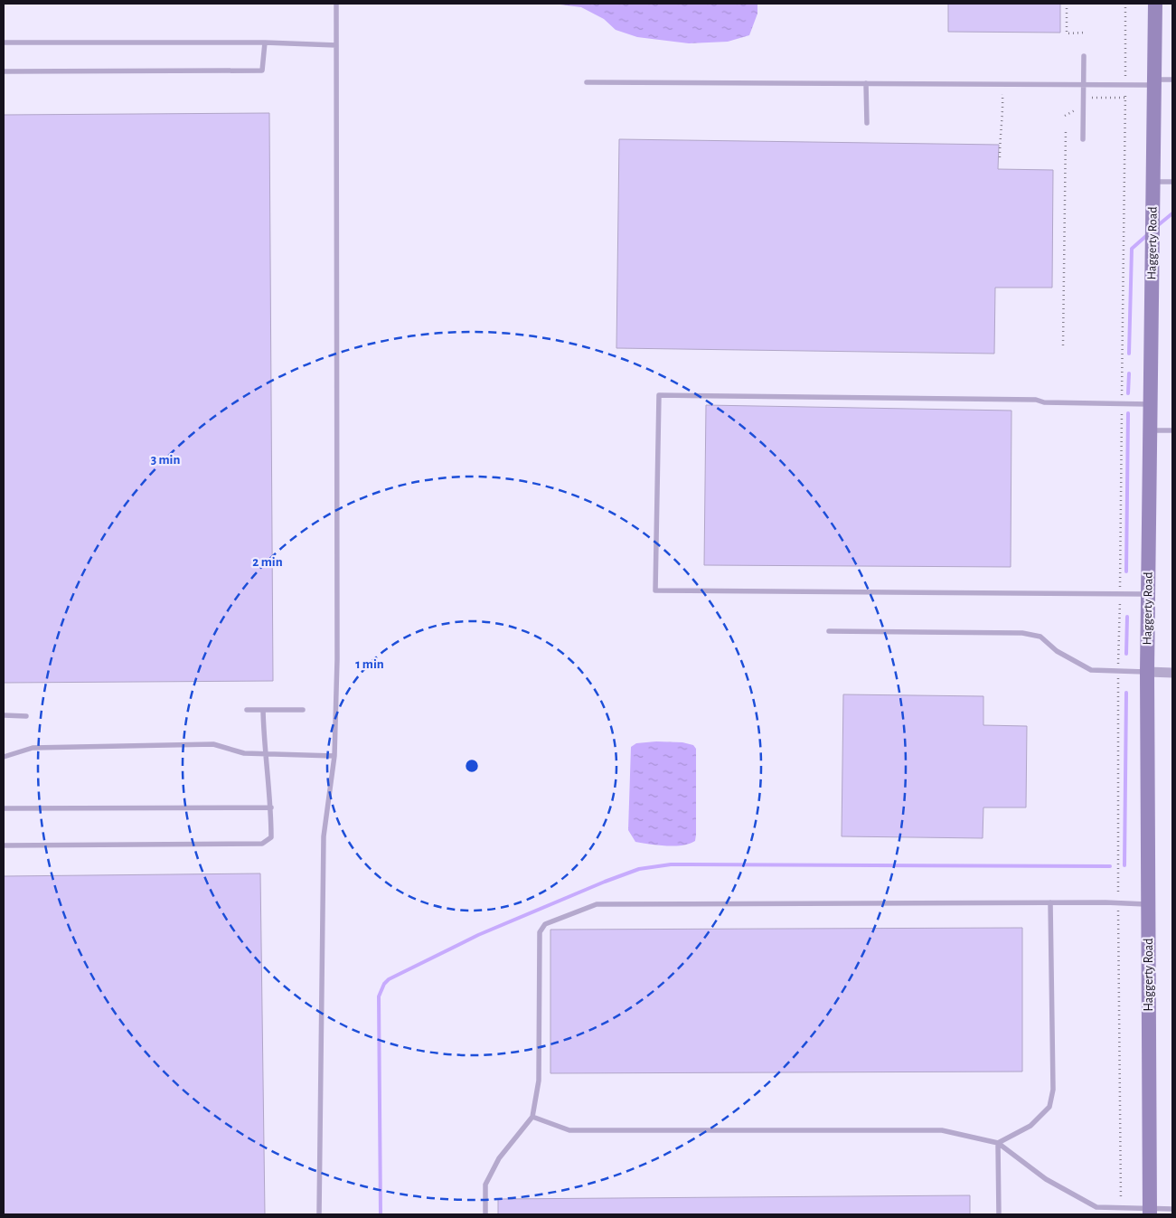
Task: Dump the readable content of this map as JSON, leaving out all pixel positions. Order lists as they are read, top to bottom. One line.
{"streets":{"main road":["Haggerty Road"]},"rings":["3 min","2 min","1 min"]}
